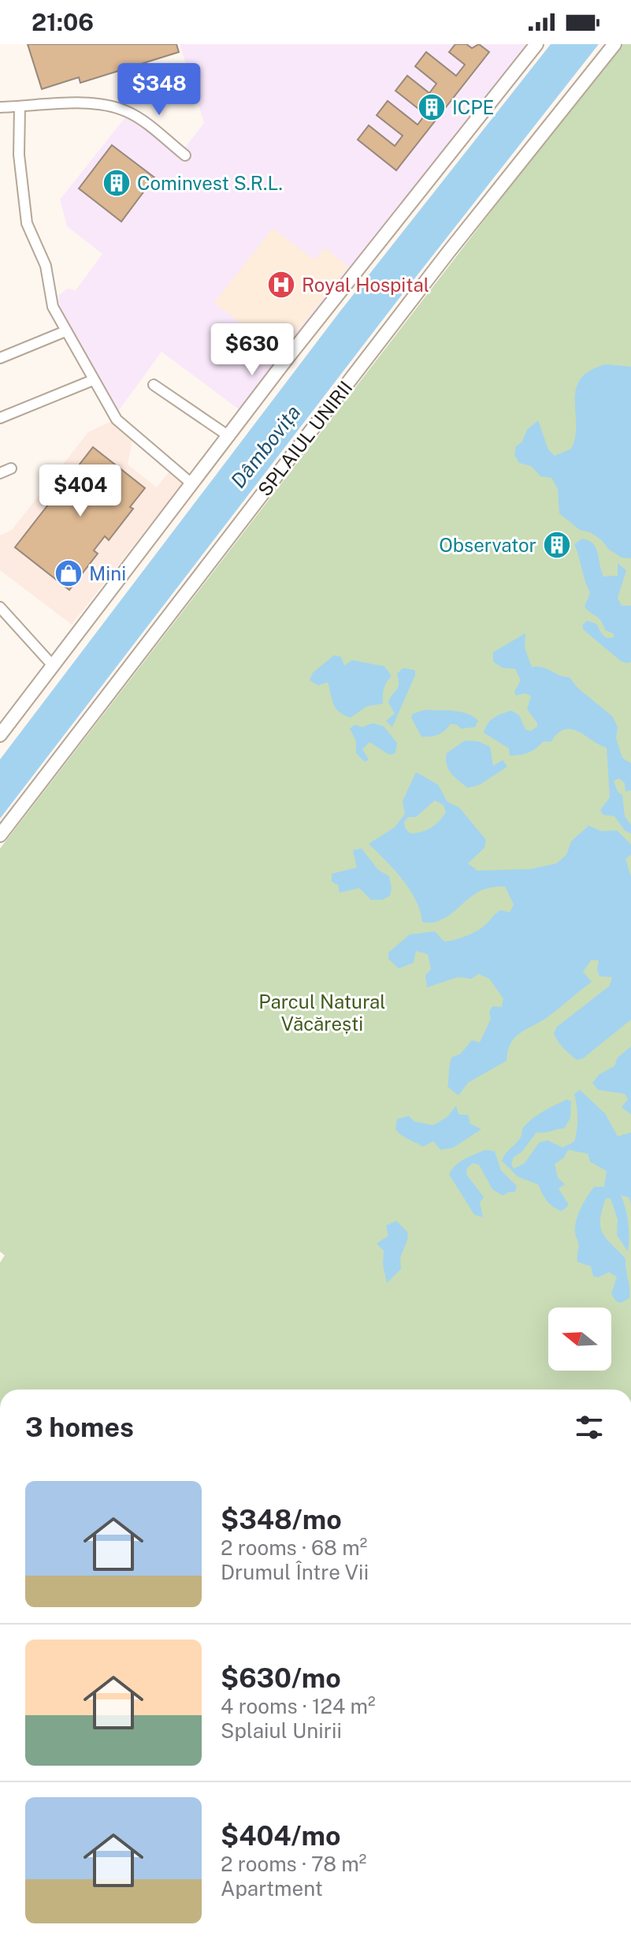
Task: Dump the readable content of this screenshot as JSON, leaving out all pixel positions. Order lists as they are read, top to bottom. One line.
{"streets":{"main road":["SPLAIUL UNIRII"]},"water":["Dâmbovița"],"parks":["Parcul Natural Văcărești"],"places":{"building":["ICPE","Cominvest S.R.L.","Observator"],"hospital":["Royal Hospital"],"shop":["Mini"]},"north":"left","page":{"status":"21:06","price":["$348","$630","$404"],"heading":"3 homes","list":[{"name":"$348/mo","note":"2 rooms · 68 m² · Drumul Între Vii"},{"name":"$630/mo","note":"4 rooms · 124 m² · Splaiul Unirii"},{"name":"$404/mo","note":"2 rooms · 78 m² · Apartment"}]}}
